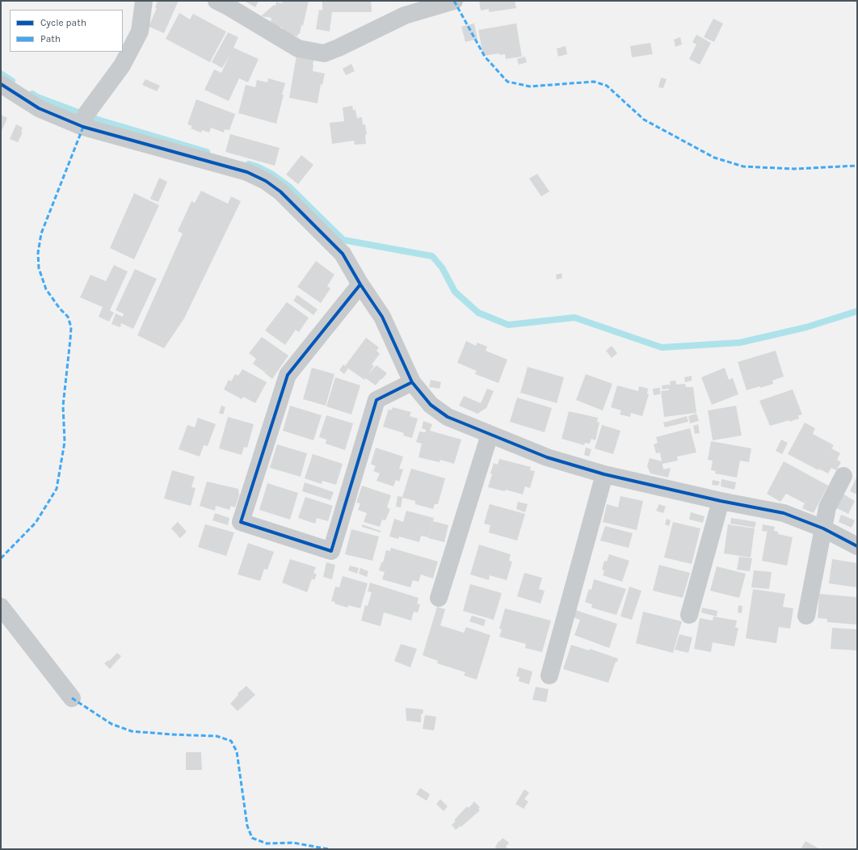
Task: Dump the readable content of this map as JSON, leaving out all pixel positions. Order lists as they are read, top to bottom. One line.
{"legend":["Cycle path","Path"]}
